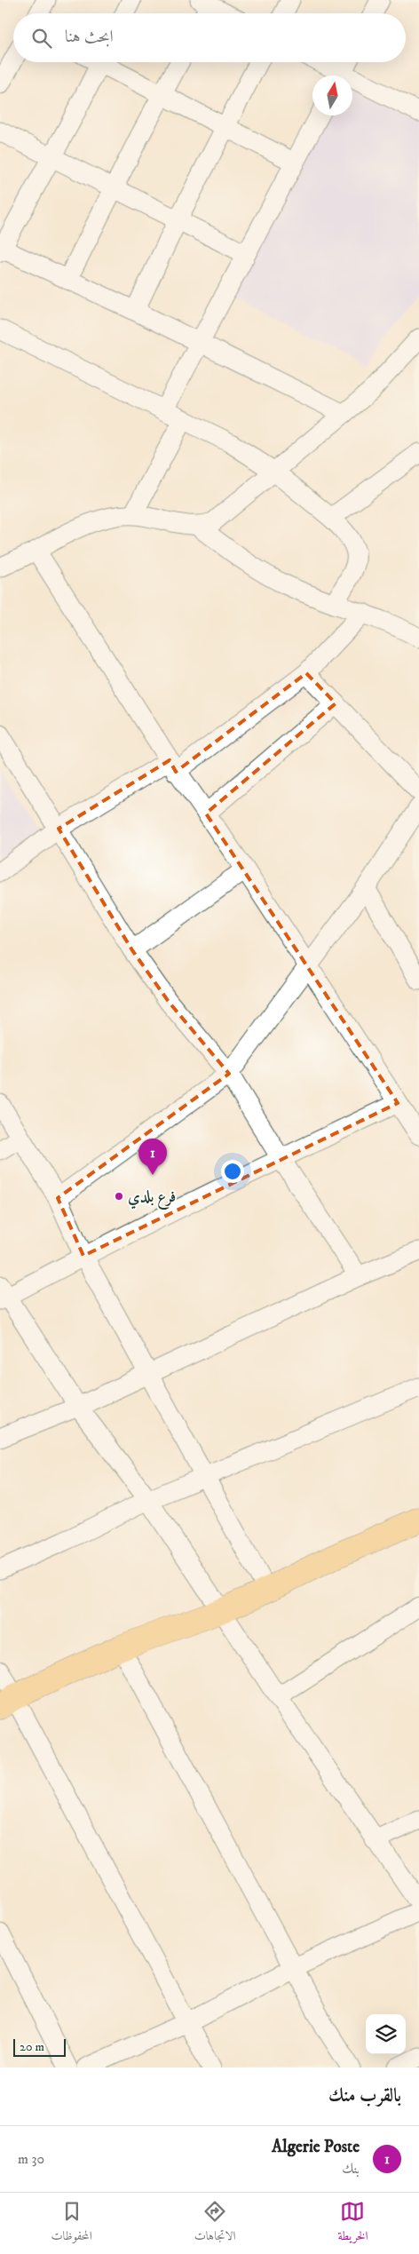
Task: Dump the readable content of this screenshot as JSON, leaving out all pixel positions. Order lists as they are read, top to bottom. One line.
{"places":["فرع بلدي"],"scale_bar":"20 m","north":"top","page":{"search":"ابحث هنا","pins":"1","scale":"20 m","heading":"بالقرب منك","list":[{"mark":"1","name":"Algerie Poste","note":"بنك","value":"30 m"}],"nav":["الخريطة","الاتجاهات","المحفوظات"]}}
